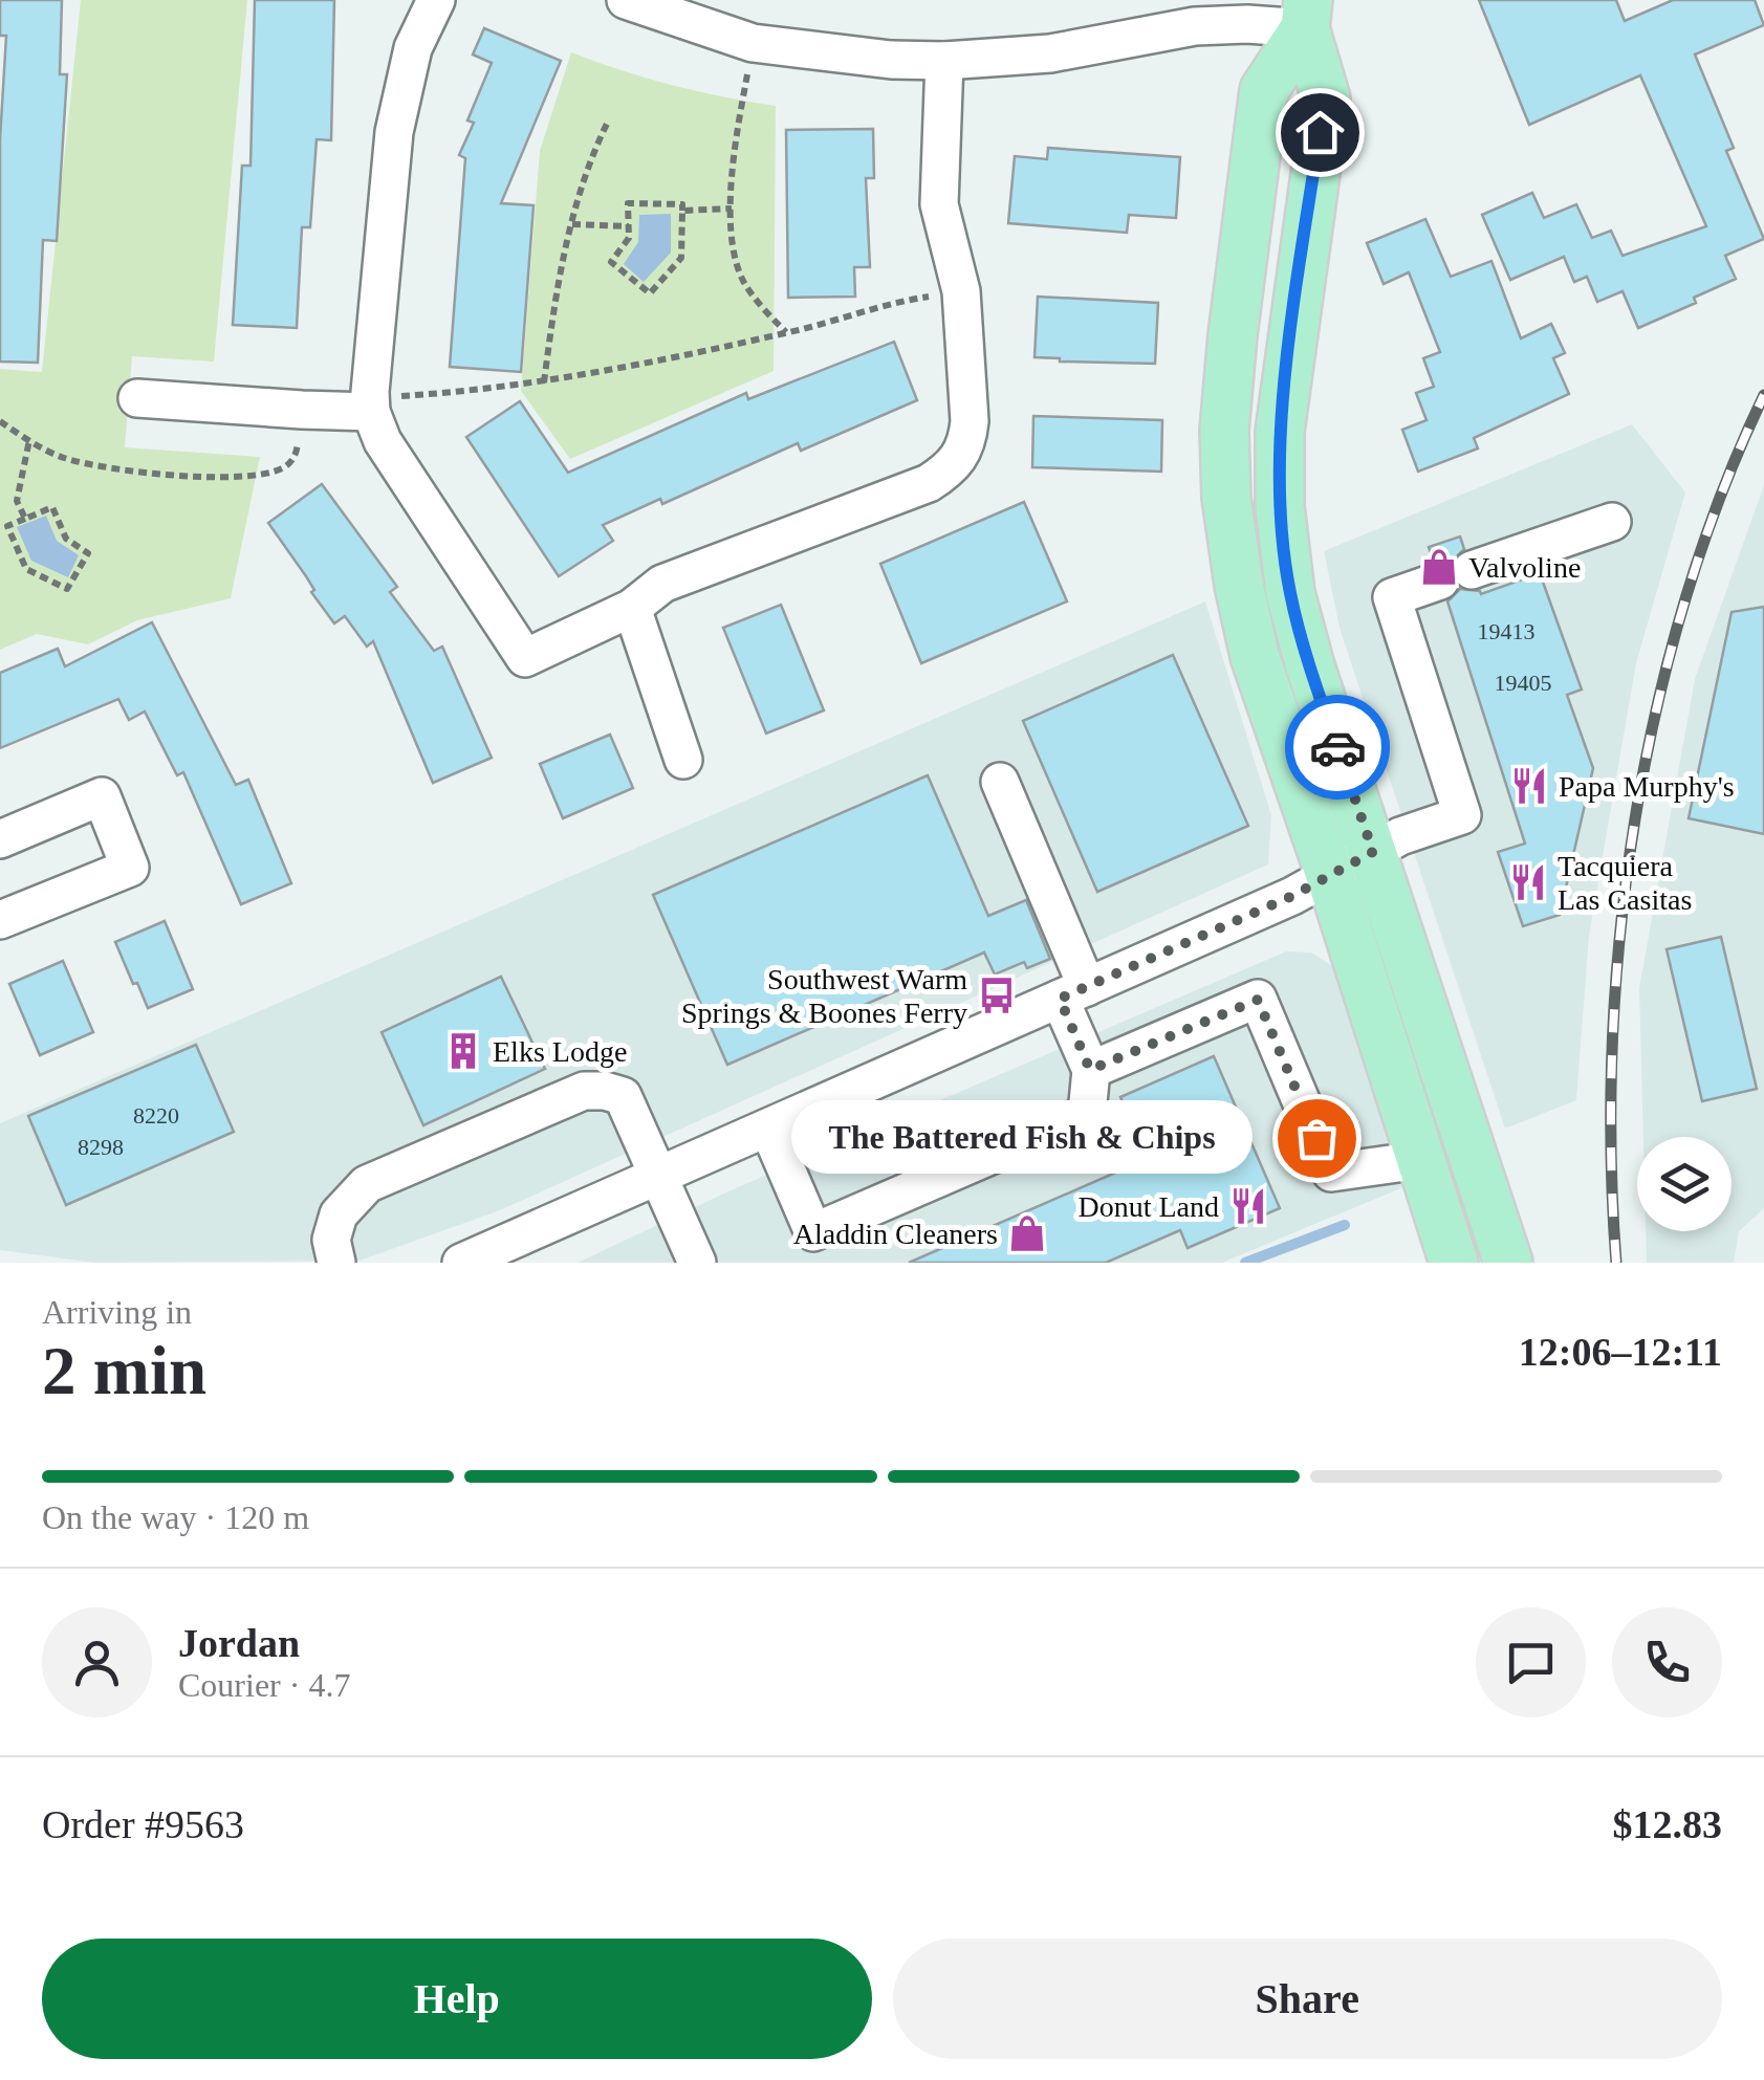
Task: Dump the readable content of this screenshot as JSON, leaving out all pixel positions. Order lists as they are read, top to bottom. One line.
{"places":{"shop":["Valvoline","Aladdin Cleaners"],"restaurant":["Papa Murphy's","Tacquiera Las Casitas","Donut Land"],"bus stop":["Southwest Warm Springs & Boones Ferry"],"building":["Elks Lodge"],"other":["The Battered Fish & Chips"]},"house_numbers":["19413","19405","8220","8298"],"page":{"bubble":"The Battered Fish & Chips","heading":["2 min","Arriving in","12:06–12:11"],"panel":["Jordan","Courier · 4.7","Order #9563","$12.83"],"bar":"On the way · 120 m","buttons":["Help","Share"]}}
